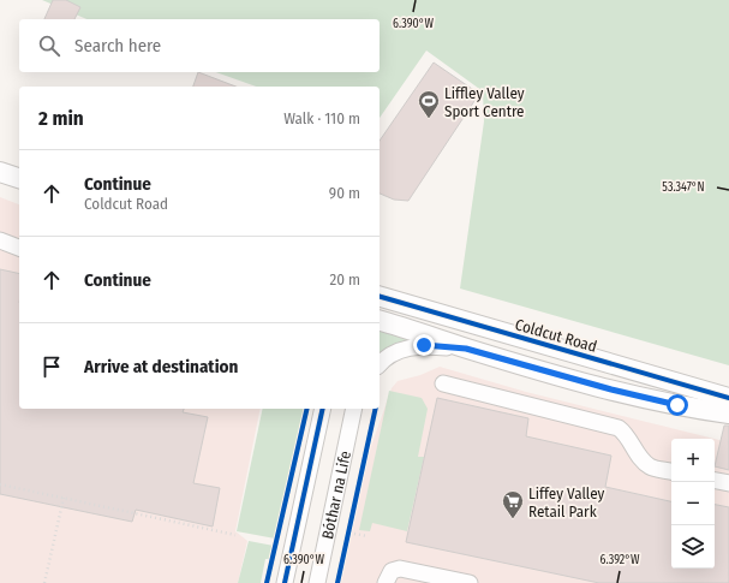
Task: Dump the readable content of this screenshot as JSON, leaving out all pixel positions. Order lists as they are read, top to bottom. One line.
{"streets":{"main road":["Coldcut Road"],"street":["Bóthar na Life"]},"places":{"sports":["Liffley Valley Sport Centre"],"supermarket":["Liffey Valley Retail Park"]},"page":{"search":"Search here","heading":["2 min","Walk · 110 m"],"list":[["Continue","Coldcut Road","90 m"],["Continue","20 m"],"Arrive at destination"],"map_buttons":["+","−"]},"coordinates":["6.390°W","53.347°N","6.392°W"]}
